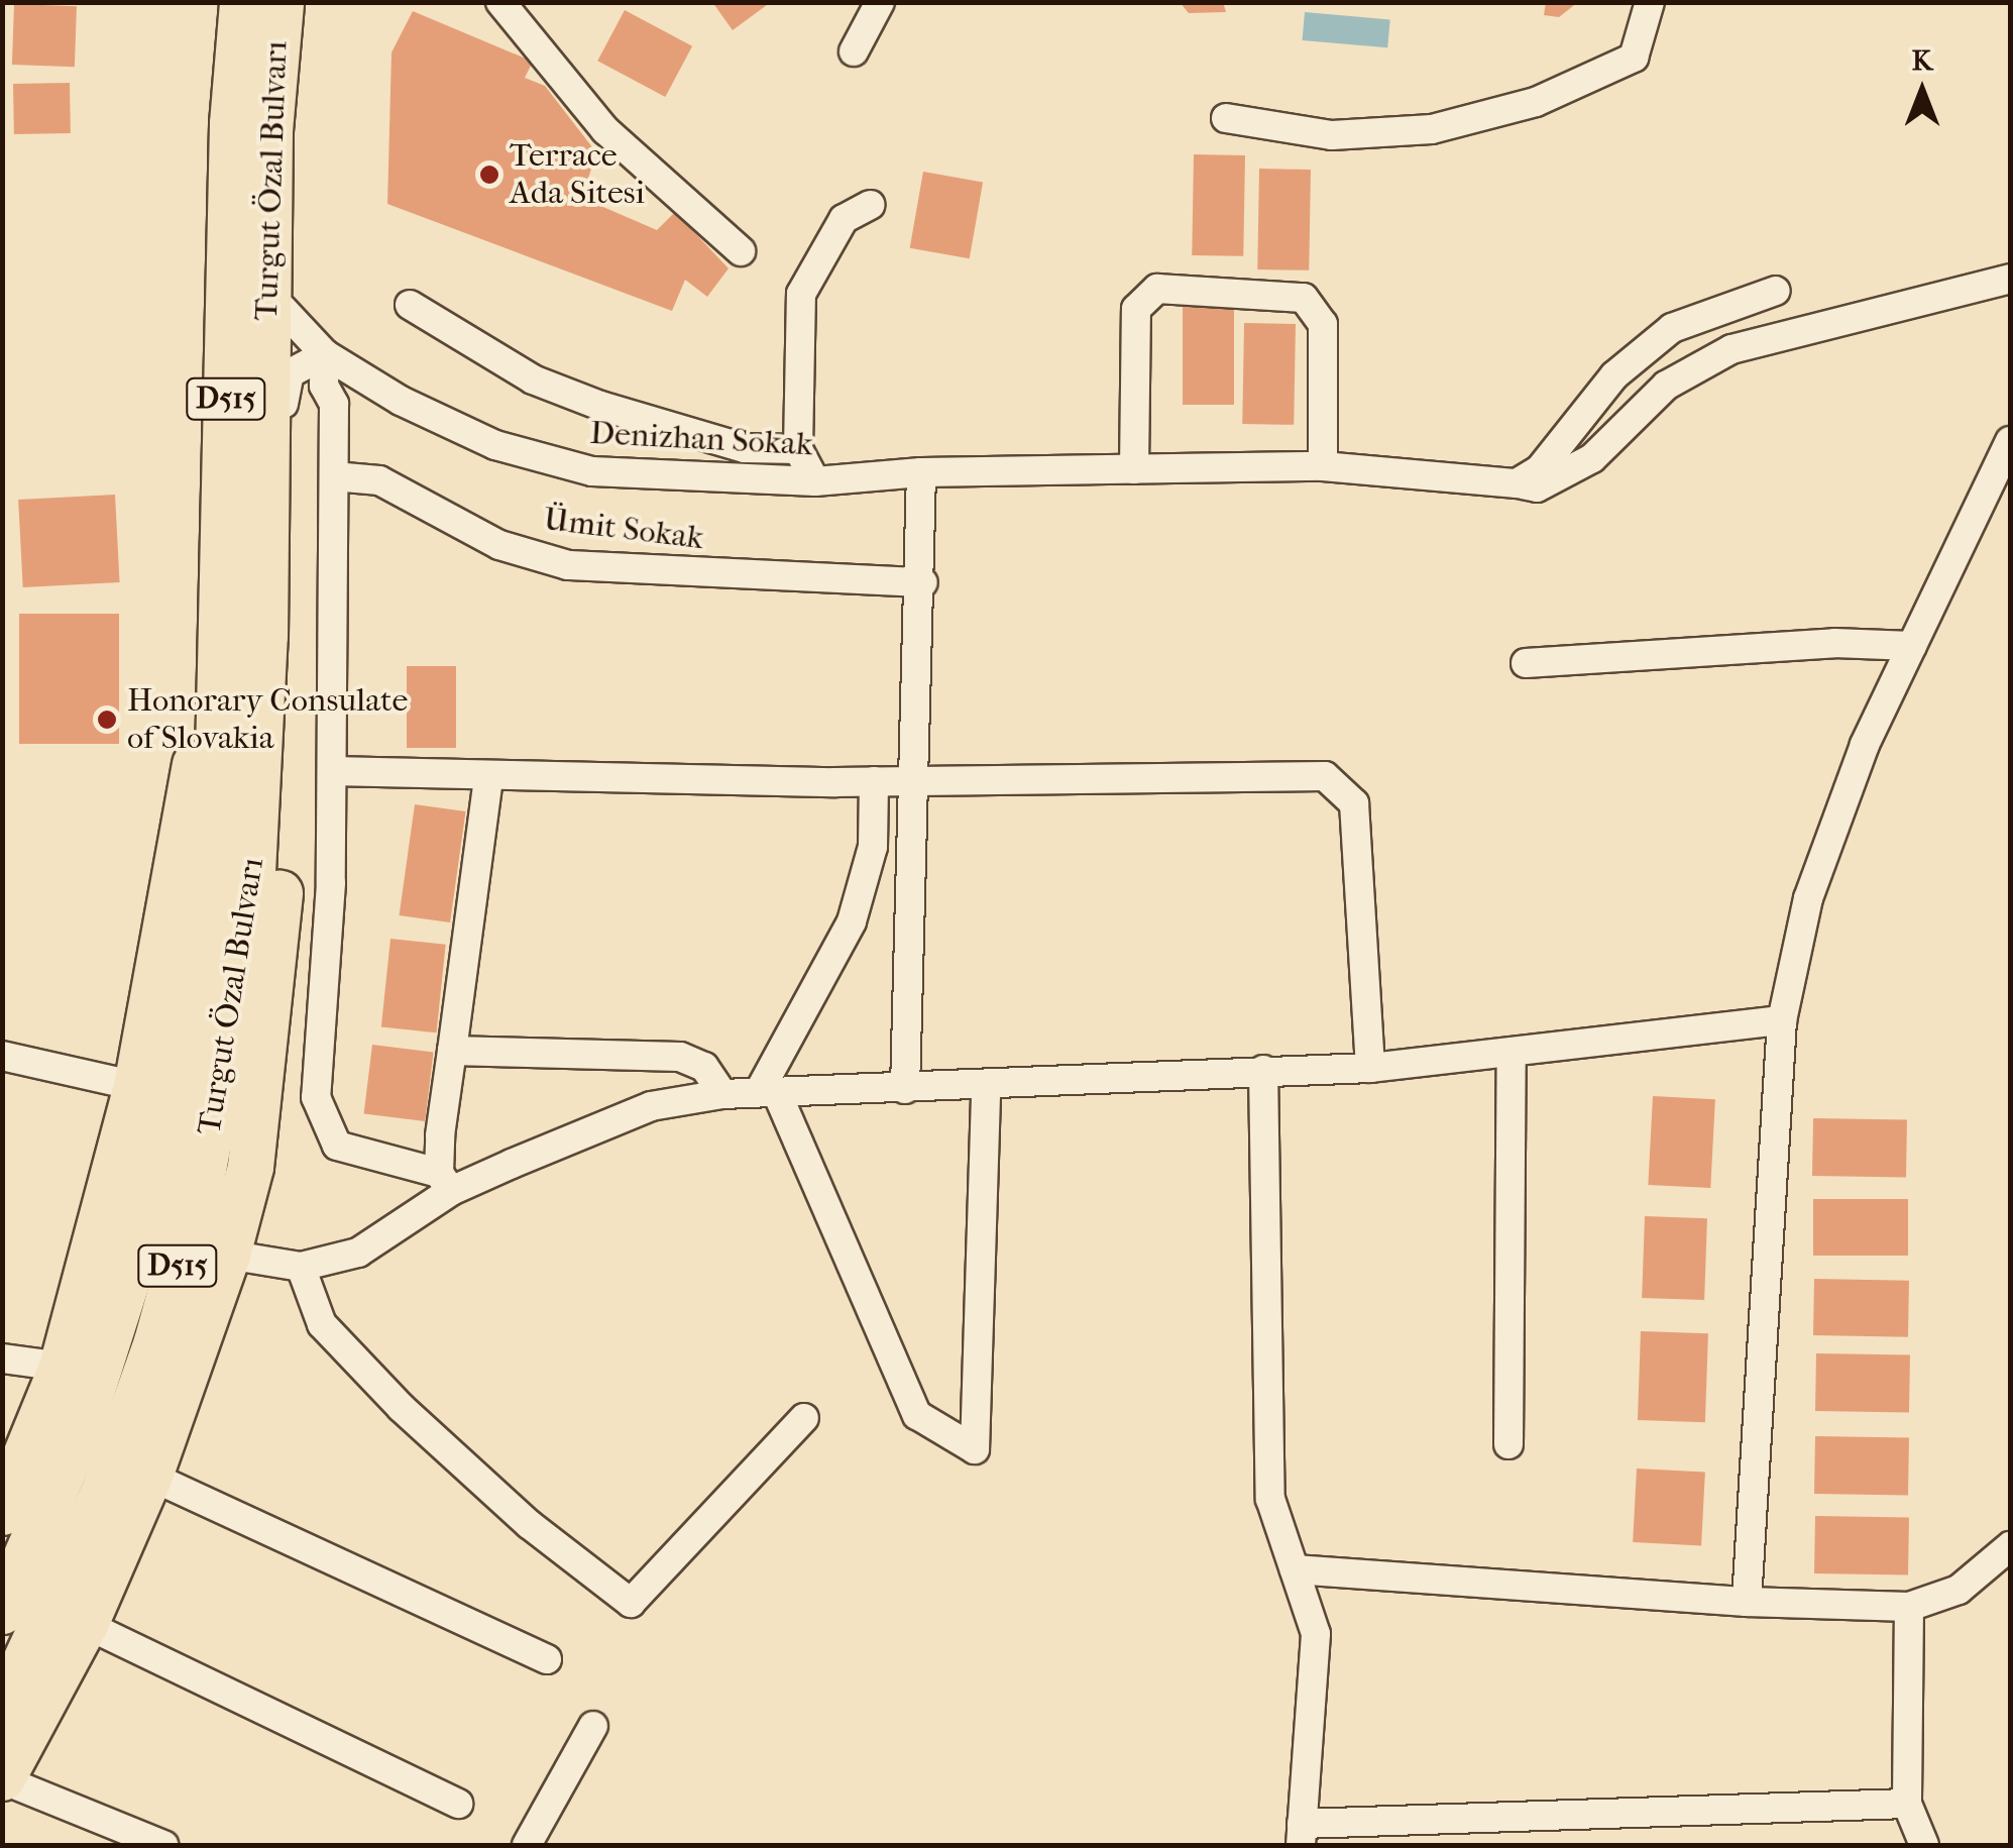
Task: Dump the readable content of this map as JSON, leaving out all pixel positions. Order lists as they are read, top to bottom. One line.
{"streets":{"highway":["Turgut Özal Bulvarı","D515"],"street":["Denizhan Sokak","Ümit Sokak"]},"places":["Terrace Ada Sitesi","Honorary Consulate of Slovakia"],"north":"top"}
